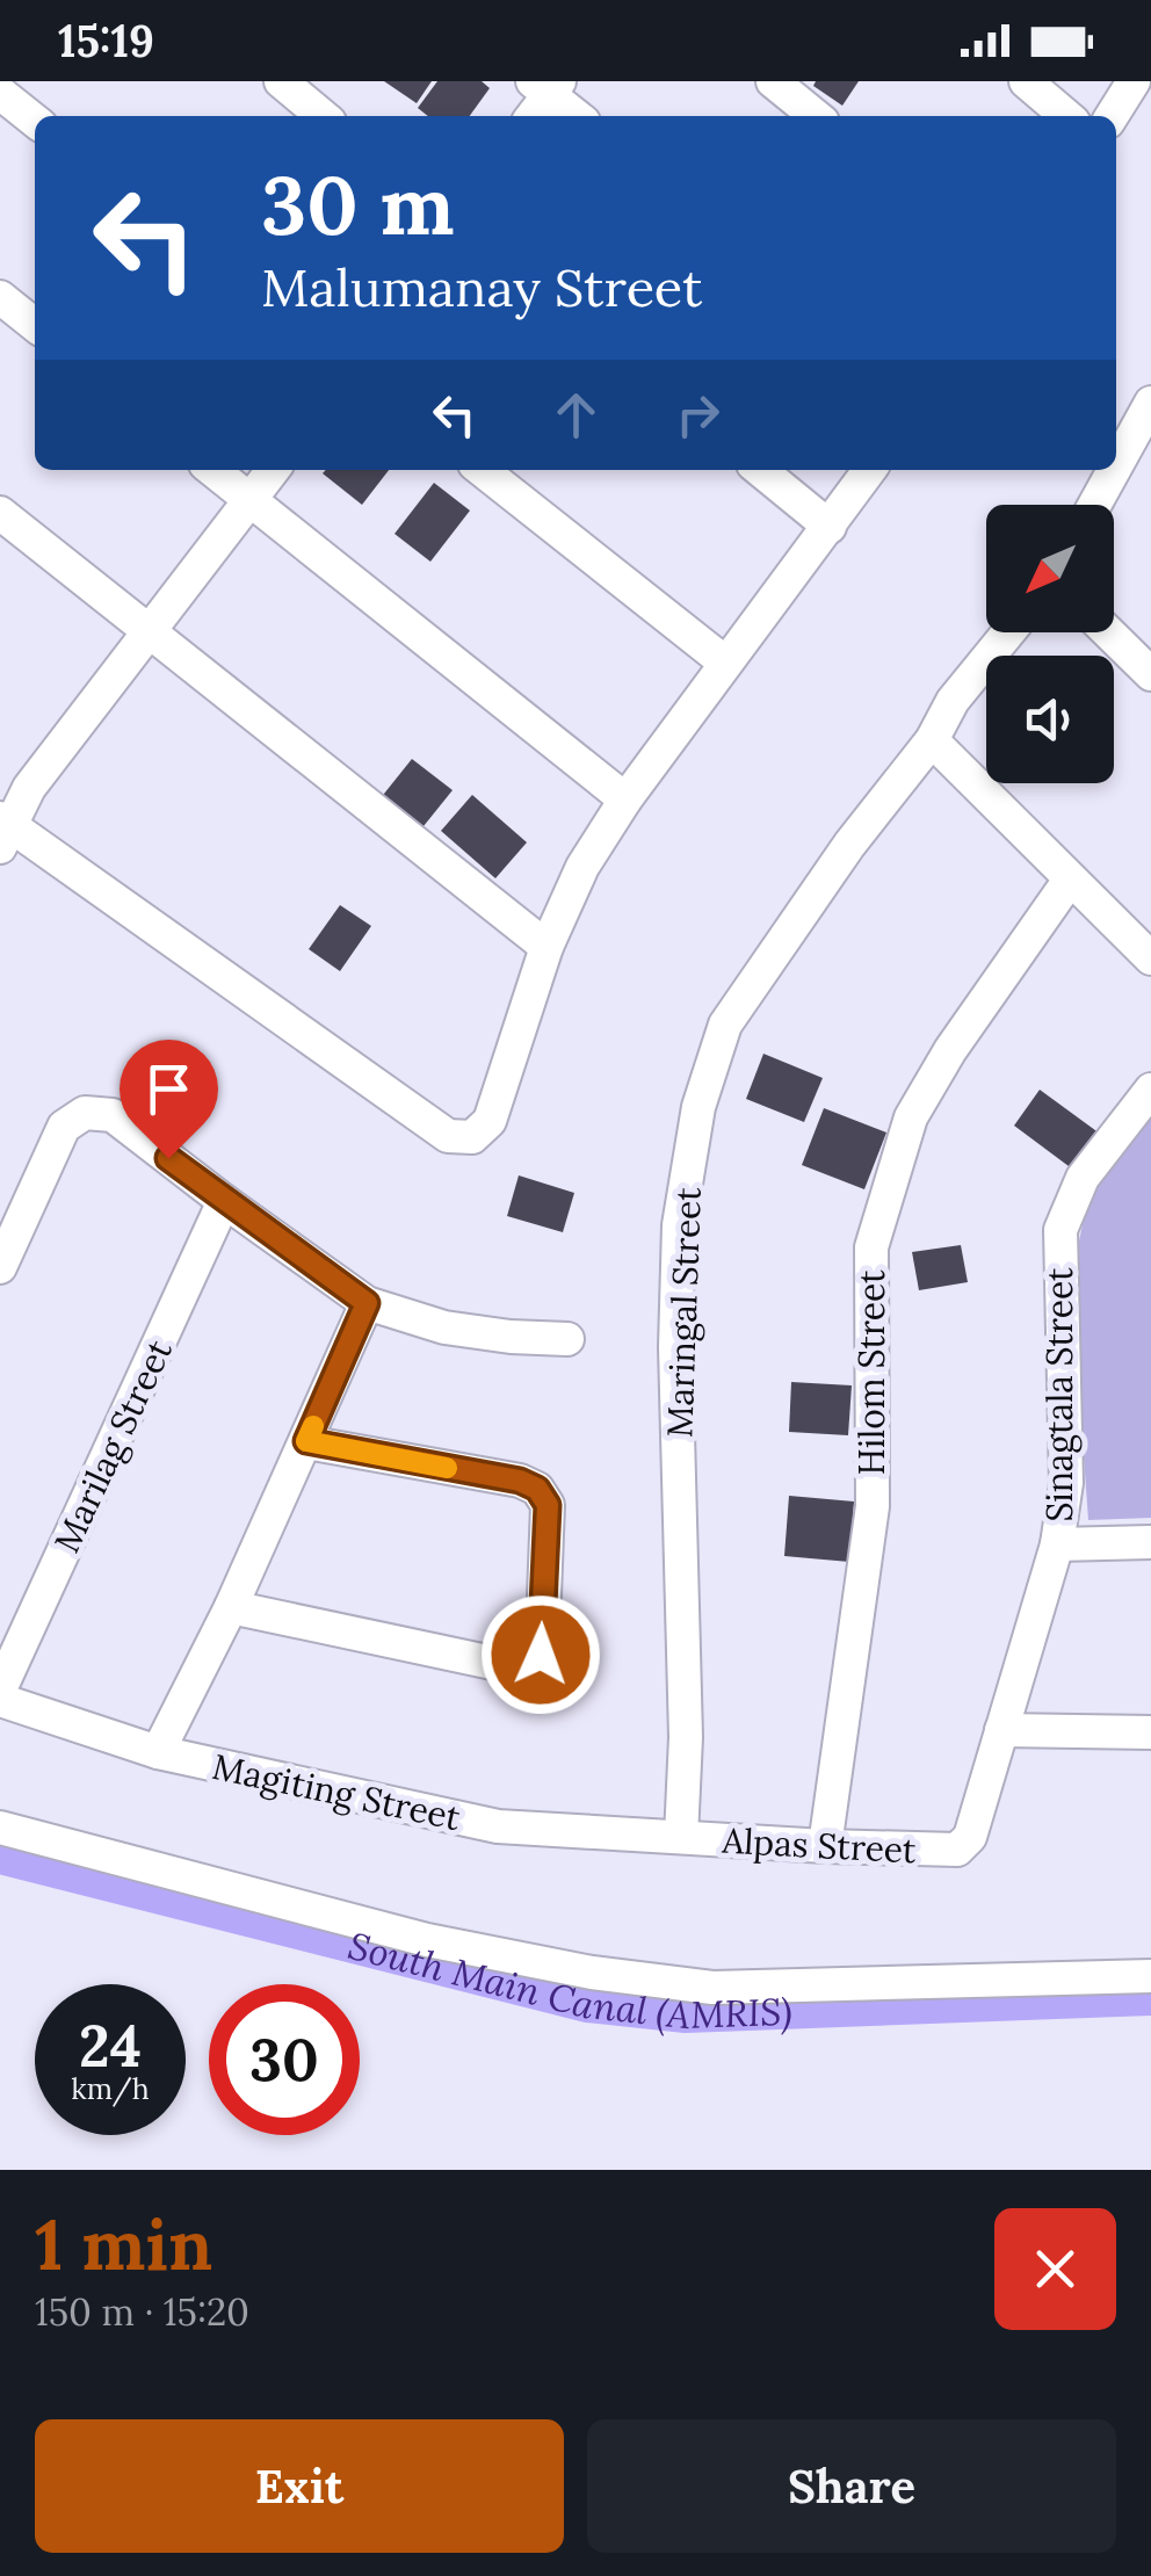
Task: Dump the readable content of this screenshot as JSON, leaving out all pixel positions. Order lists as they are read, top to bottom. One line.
{"streets":{"street":["Maringal Street","Hilom Street","Sinagtala Street","Marilag Street","Magiting Street","Alpas Street"]},"crossings":[["Maringal Street","Magiting Street"],["Maringal Street","Alpas Street"],["Hilom Street","Alpas Street"],["Sinagtala Street","Alpas Street"],["Magiting Street","Alpas Street"]],"water":["South Main Canal (AMRIS)"],"north":"bottom left","page":{"status":"15:19","turn":["30 m","Malumanay Street"],"speed":"24 km/h","limit":"30","heading":["1 min","150 m · 15:20"],"buttons":["Exit","Share"]}}
